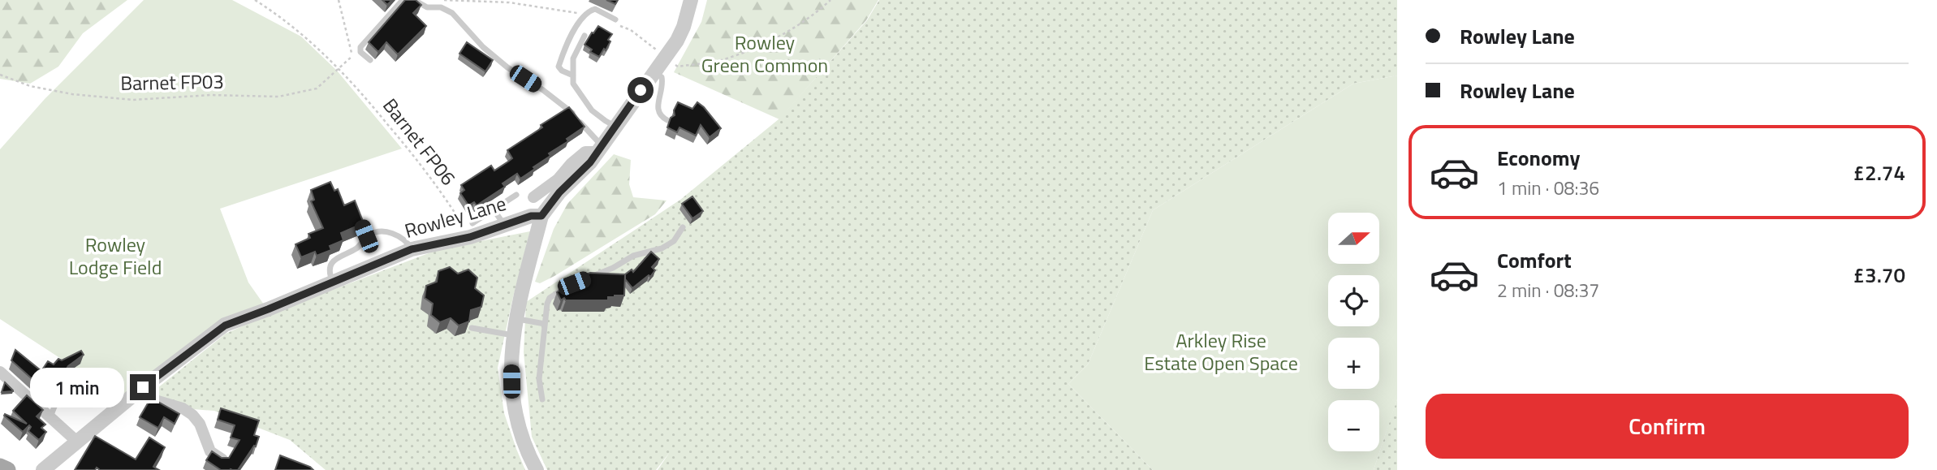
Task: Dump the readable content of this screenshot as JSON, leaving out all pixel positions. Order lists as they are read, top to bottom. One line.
{"streets":{"street":["Rowley Lane"],"path":["Barnet FP03","Barnet FP06"]},"crossings":[["Barnet FP03","Barnet FP06"],["Barnet FP06","Rowley Lane"]],"parks":["Rowley Green Common","Rowley Lodge Field","Arkley Rise Estate Open Space"],"north":"right","page":{"banner":["Rowley Lane","Rowley Lane"],"list":[{"name":"Economy","note":"1 min · 08:36","value":"£2.74"},{"name":"Comfort","note":"2 min · 08:37","value":"£3.70"}],"map_buttons":["+","−"],"bubble":"1 min","buttons":"Confirm"}}
